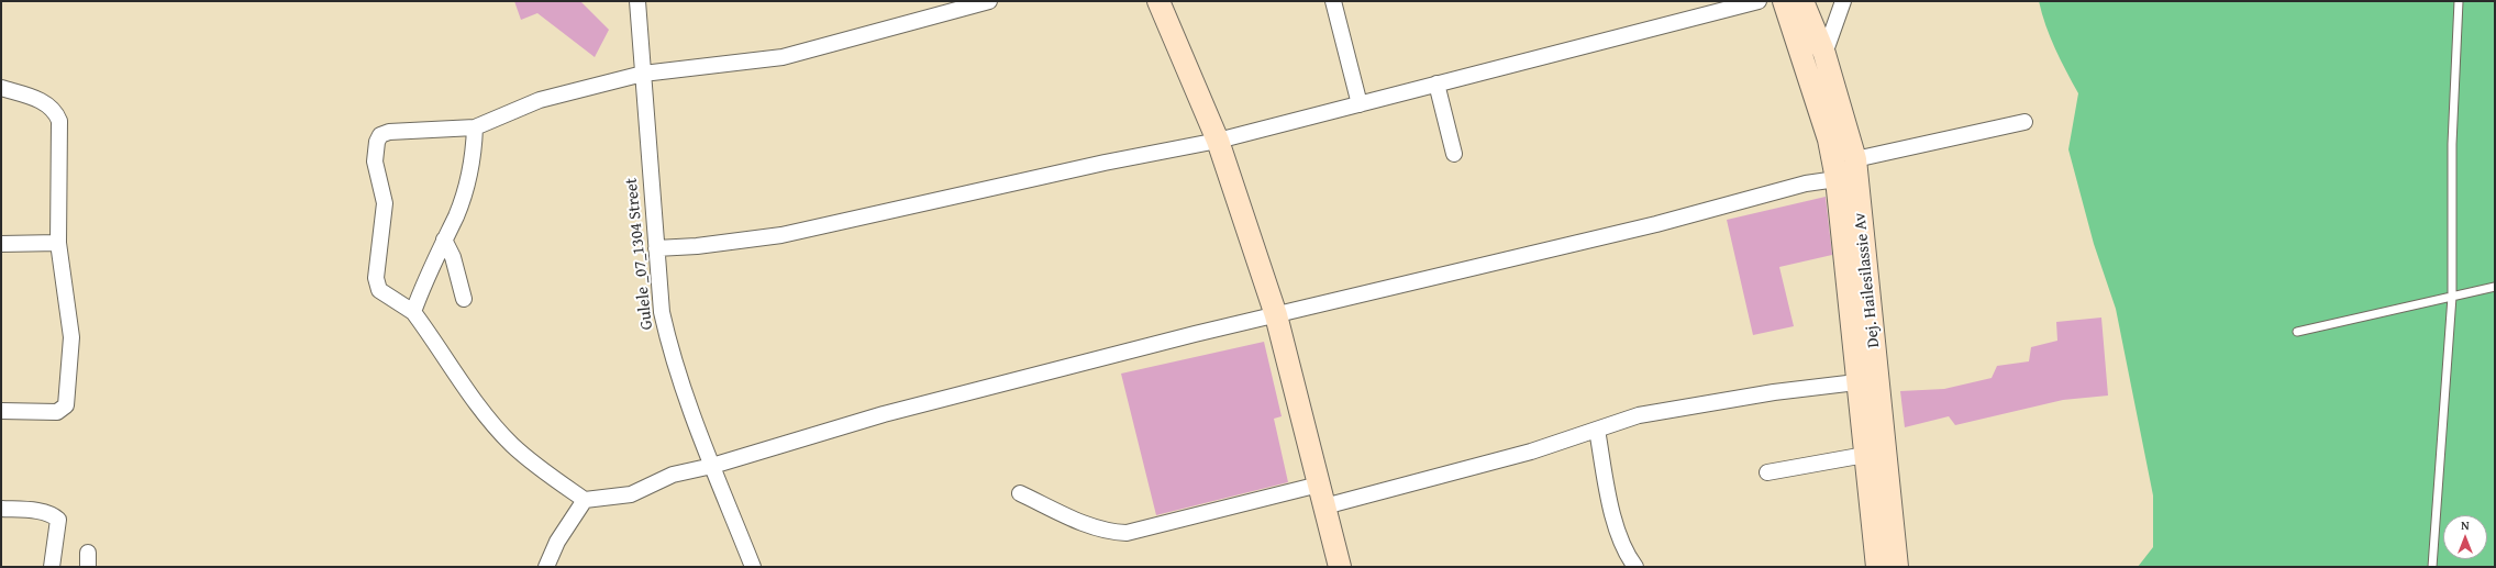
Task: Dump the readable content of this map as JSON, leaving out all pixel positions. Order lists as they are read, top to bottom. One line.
{"streets":{"main road":["Dej. Hailesilassie Av"],"street":["Gulele _07_1304 Street"]},"north":"top"}
